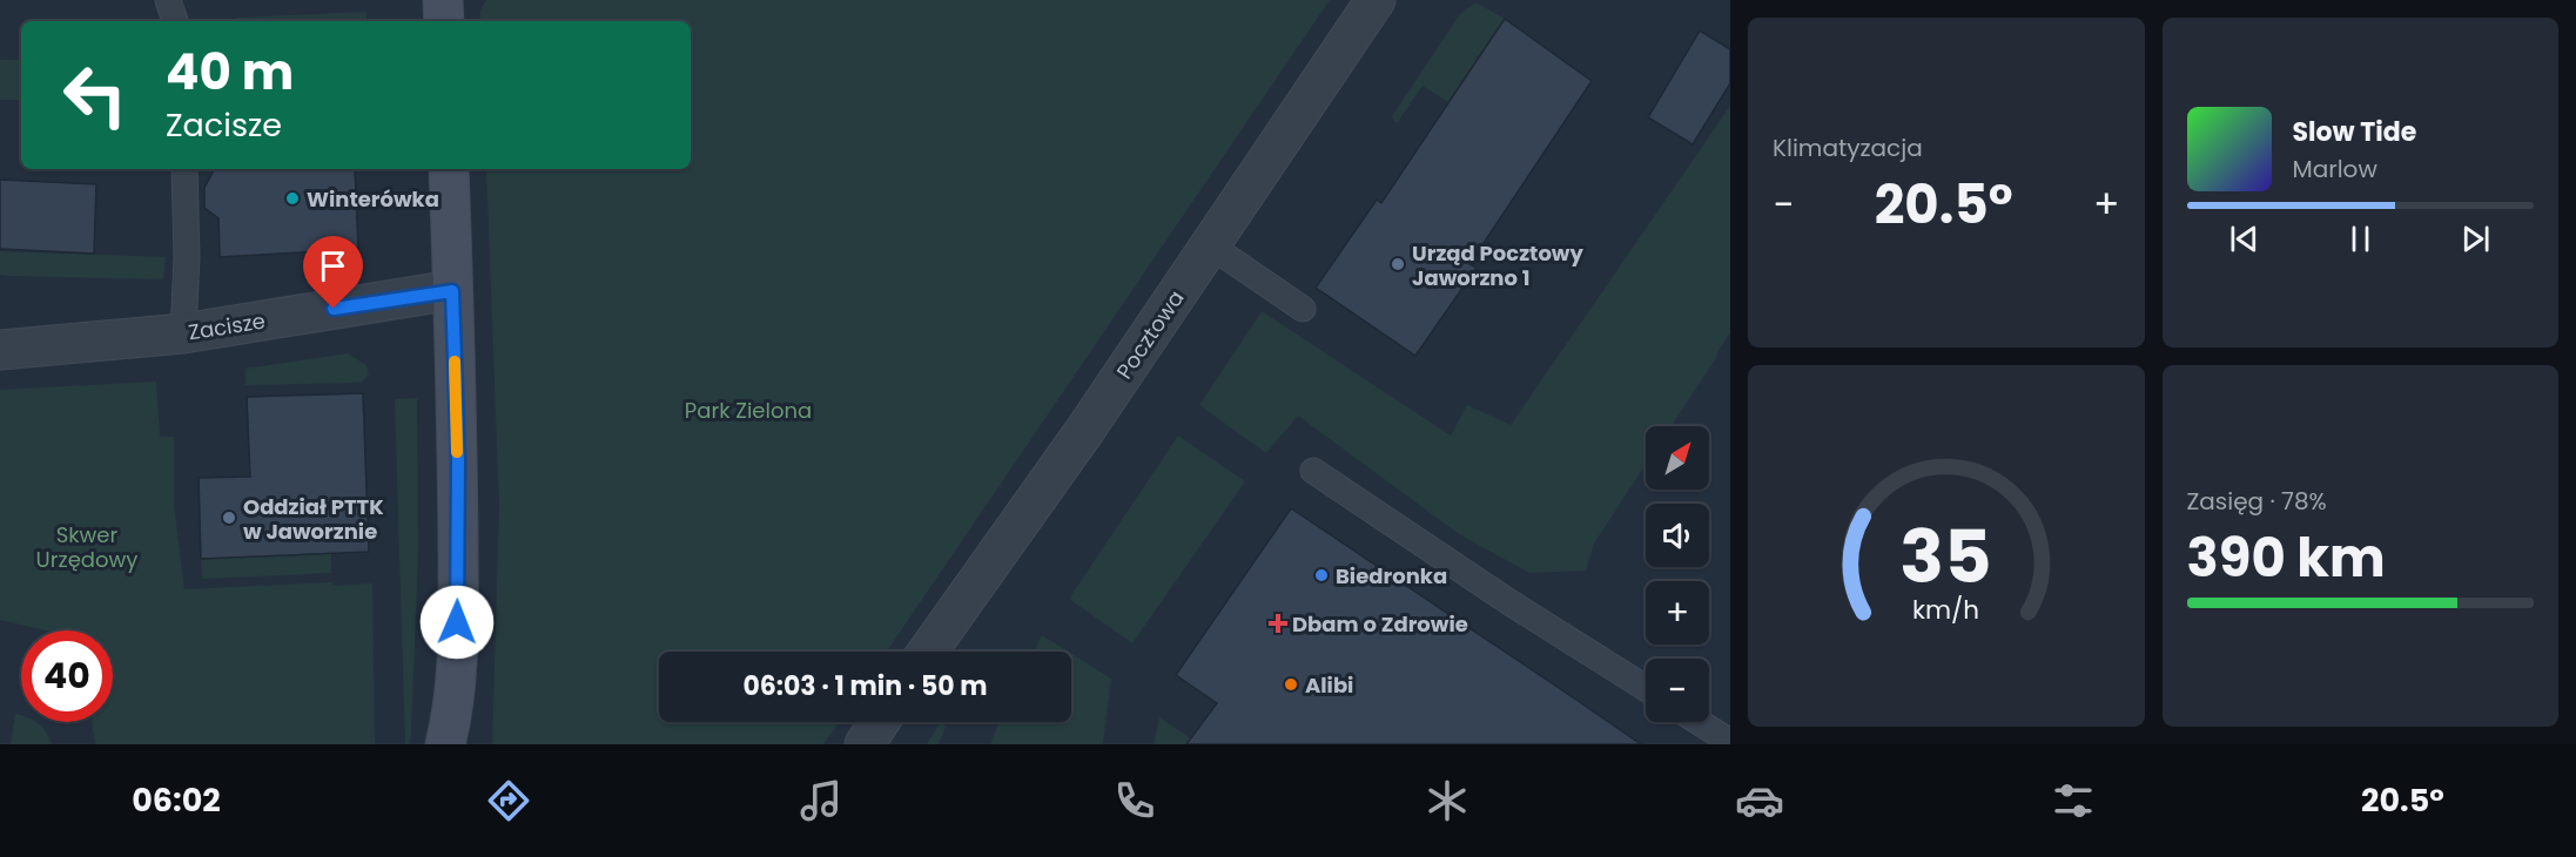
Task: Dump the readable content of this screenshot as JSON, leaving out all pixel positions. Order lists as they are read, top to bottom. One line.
{"streets":{"street":["Zacisze","Pocztowa"]},"parks":["Park Zielona","Skwer Urzędowy"],"places":{"other":["Winterówka","Urząd Pocztowy Jaworzno 1","Oddział PTTK w Jaworznie","Biedronka","Alibi"],"health":["Dbam o Zdrowie"]},"north":"top right","page":{"tile":["Klimatyzacja",["Zasięg · 78%","390 km"]],"turn":["40 m","Zacisze"],"song":["Slow Tide","Marlow"],"heat":["−","20.5°","+"],"map_buttons":["+","−"],"limit":"40","trip":"06:03 · 1 min · 50 m","tabs":["06:02","20.5°"],"gauge":["35","km/h"]}}
